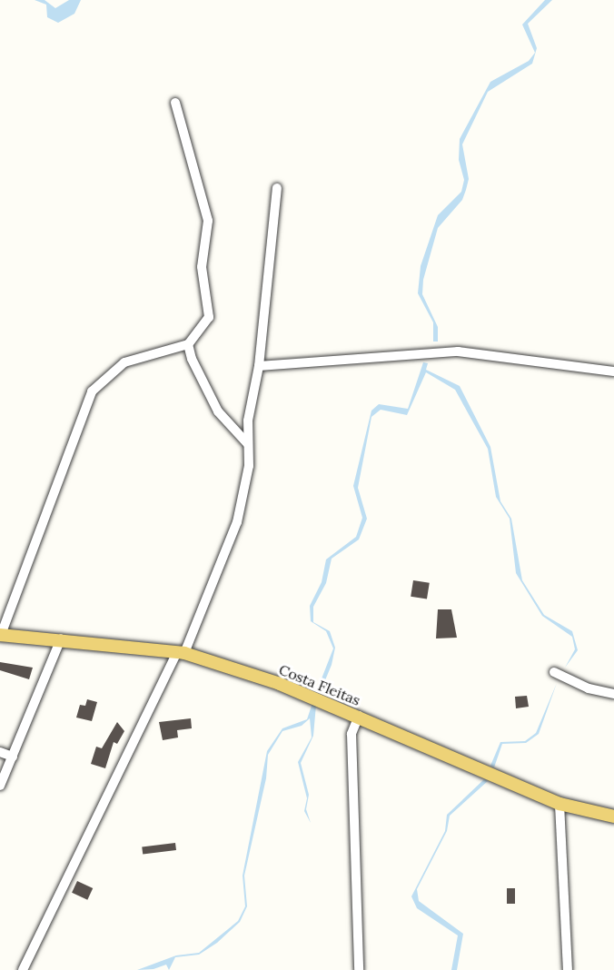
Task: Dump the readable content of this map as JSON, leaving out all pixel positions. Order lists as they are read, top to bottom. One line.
{"streets":{"main road":["Costa Fleitas"]}}
